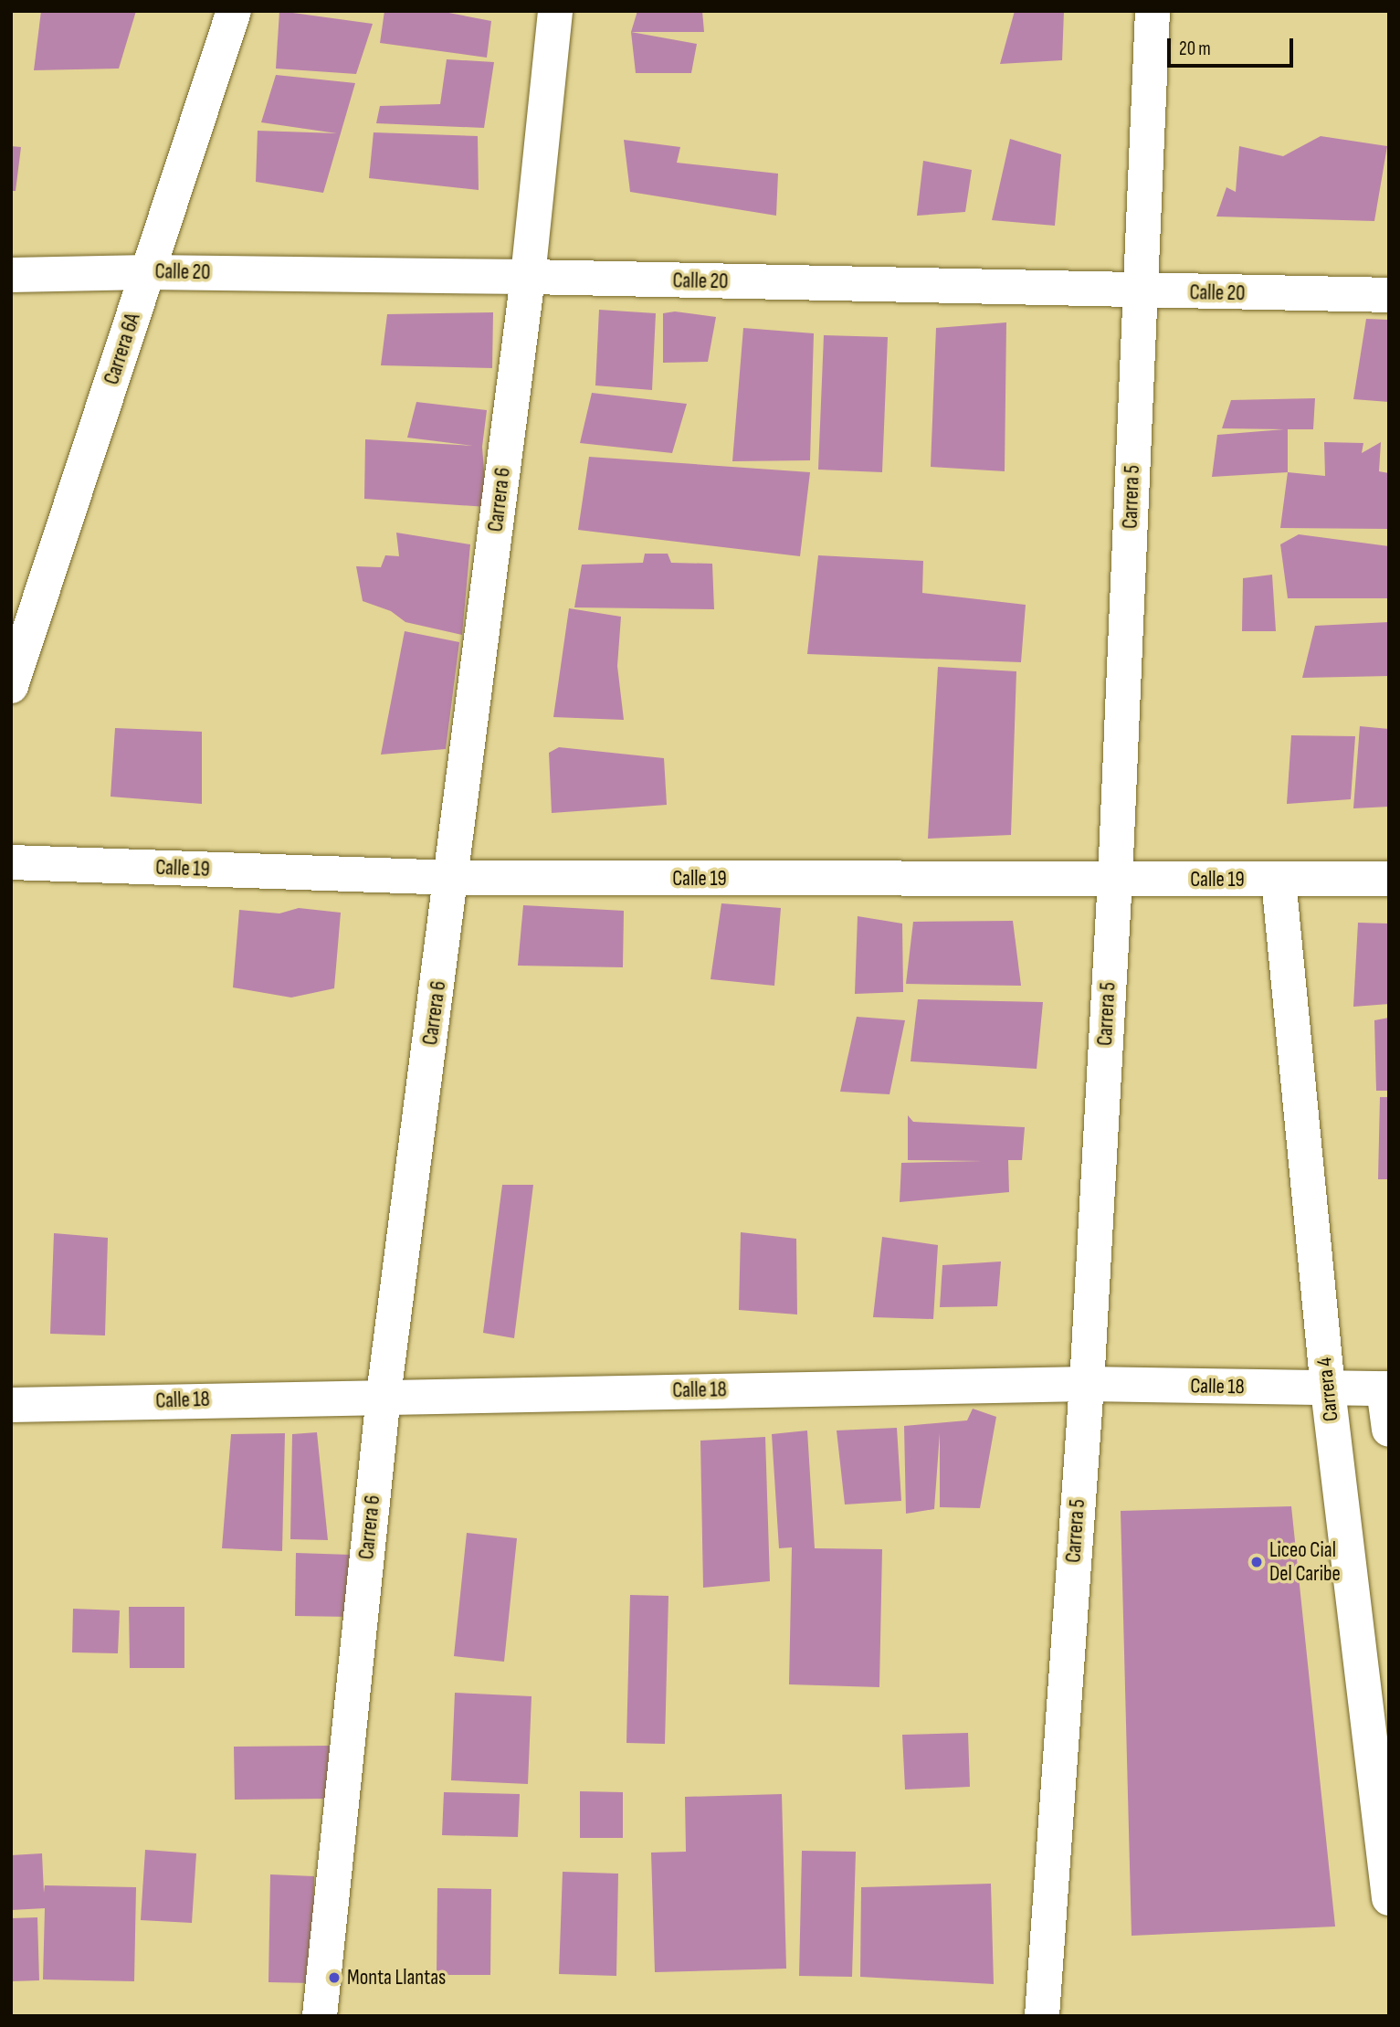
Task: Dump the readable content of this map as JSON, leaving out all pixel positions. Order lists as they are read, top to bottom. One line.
{"streets":{"street":["Calle 20","Carrera 6A","Carrera 5","Carrera 6","Calle 19","Calle 18","Carrera 4"]},"crossings":[["Calle 20","Carrera 6A"],["Calle 20","Carrera 5"],["Calle 20","Carrera 6"],["Carrera 5","Calle 19"],["Carrera 5","Calle 18"],["Carrera 6","Calle 19"],["Carrera 6","Calle 18"],["Calle 19","Carrera 4"],["Calle 18","Carrera 4"]],"places":["Liceo Cial Del Caribe","Monta Llantas"],"scale_bar":"20 m"}
